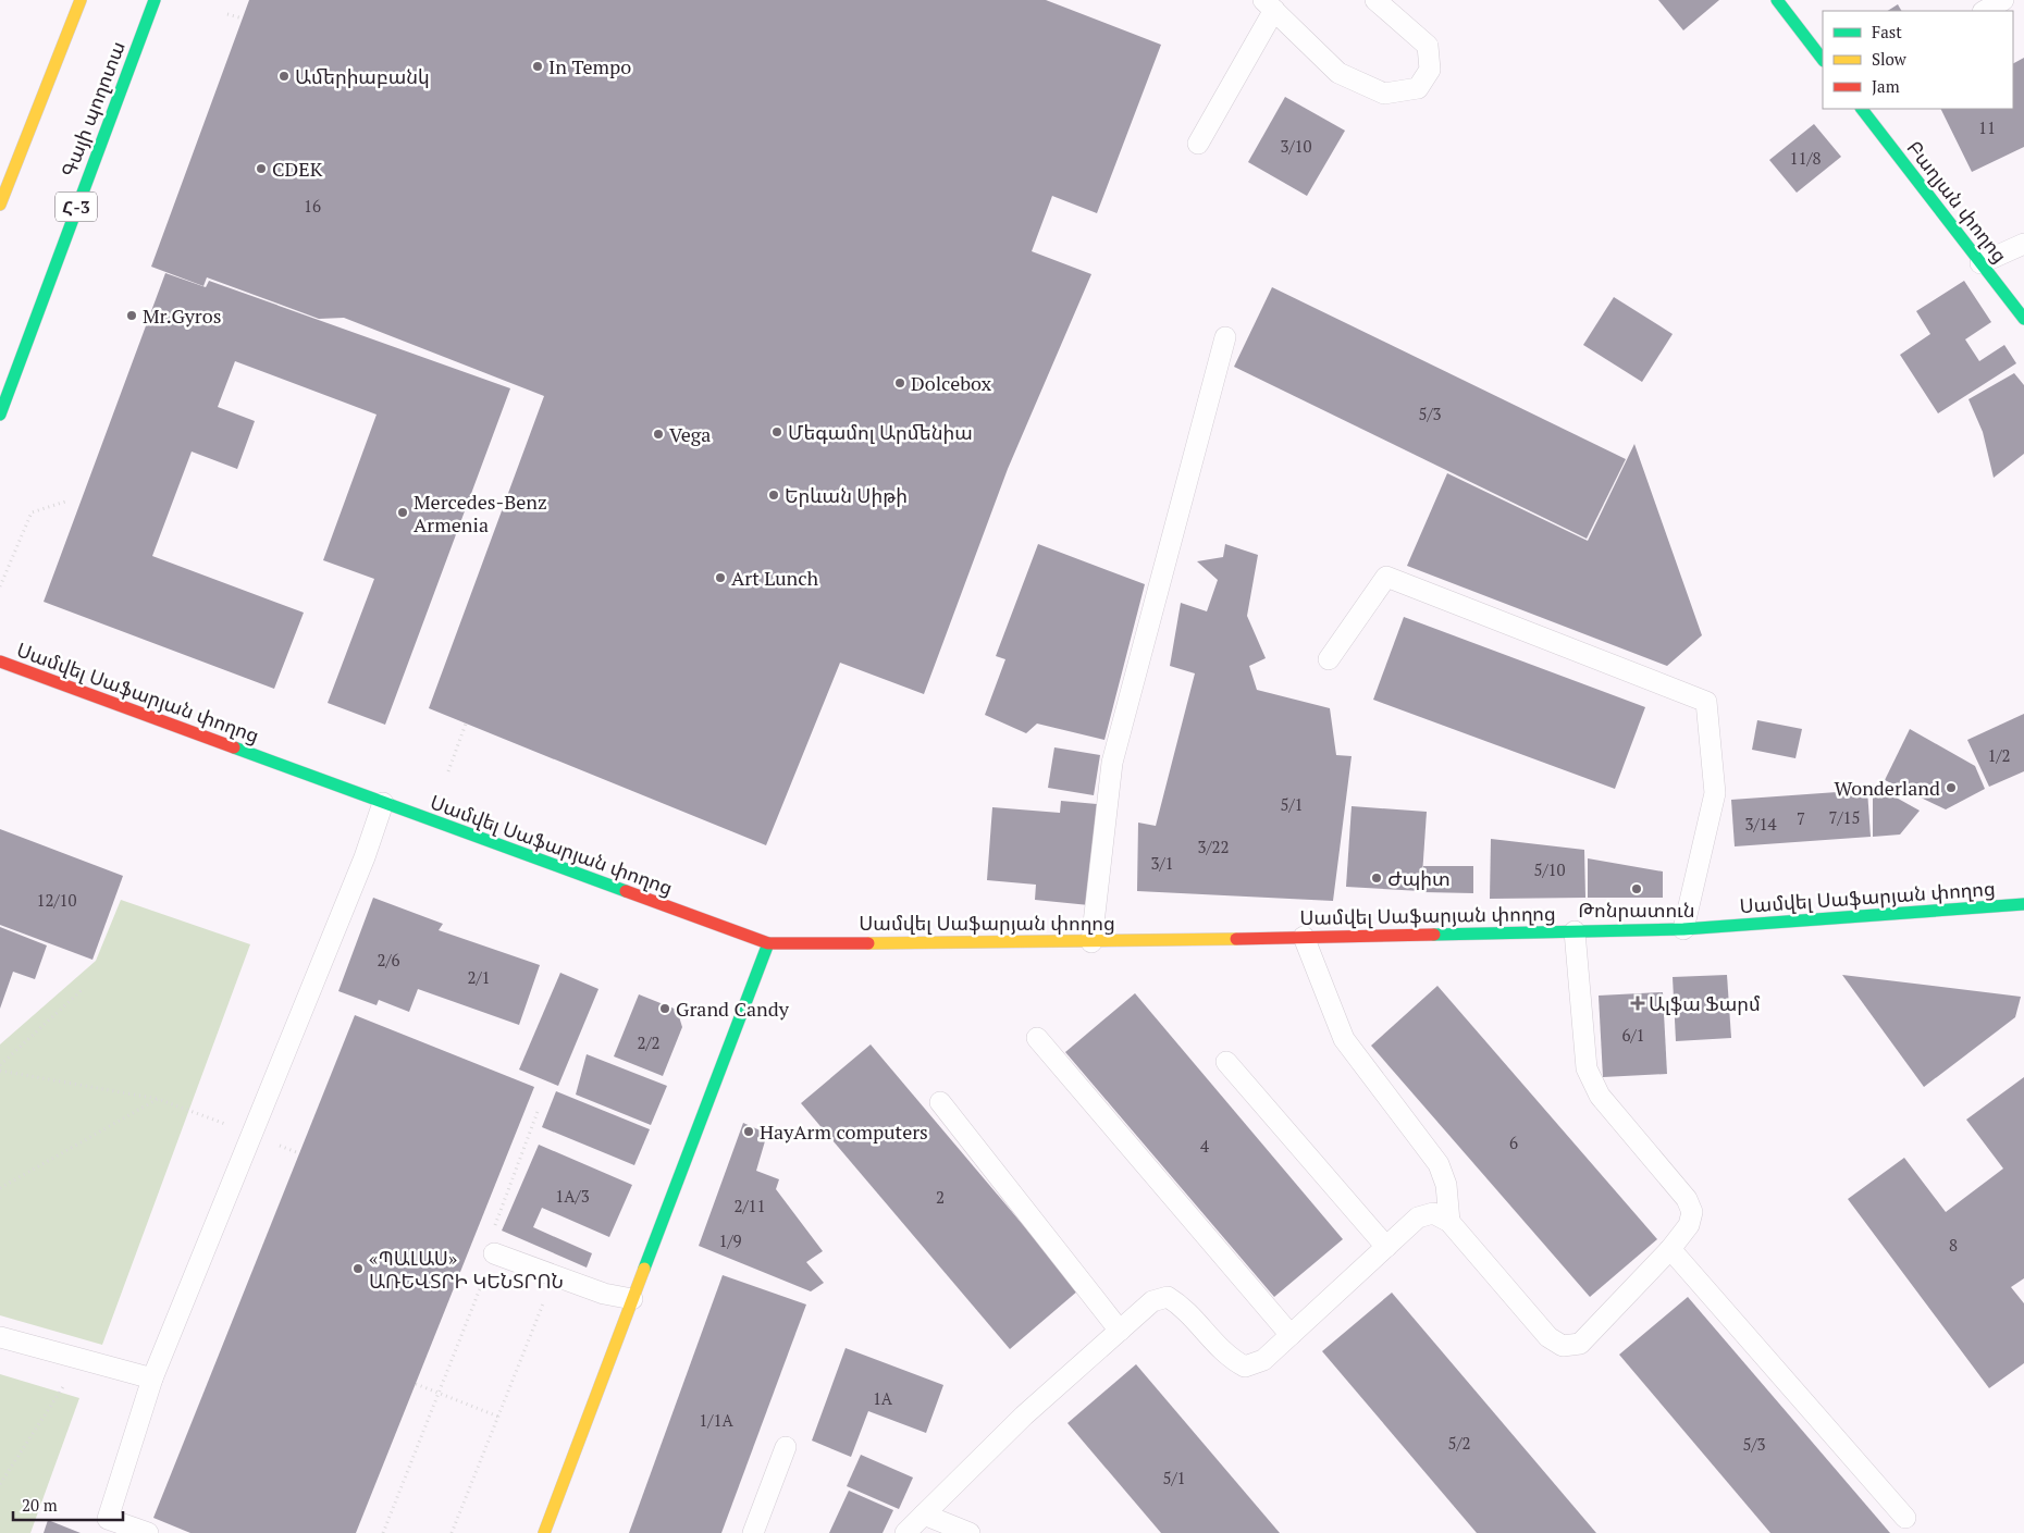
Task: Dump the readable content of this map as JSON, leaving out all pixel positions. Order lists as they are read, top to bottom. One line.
{"streets":{"main road":["Գայի պողոտա","Բաղյան փողոց","Հ-3","Սամվել Սաֆարյան փողոց"]},"places":{"other":["In Tempo","Ամերիաբանկ","CDEK","Mr.Gyros","Dolcebox","Մեգամոլ Արմենիա","Vega","Երևան Սիթի","Mercedes-Benz Armenia","Art Lunch","Wonderland","Ժպիտ","Թոնրատուն","Grand Candy","HayArm computers","«ՊԱԼԱՍ» ԱՌԵՎՏՐԻ ԿԵՆՏՐՈՆ"],"health":["Ալֆա Ֆարմ"]},"house_numbers":["11","3/10","11/8","16","5/3","1/2","5/1","7/15","7","3/14","3/22","3/1","5/10","12/10","2/6","2/1","6/1","2/2","6","4","1A/3","2","2/11","1/9","8","1A","1/1A","5/2","5/3","5/1"],"legend":["Fast","Slow","Jam"],"scale_bar":"20 m"}
